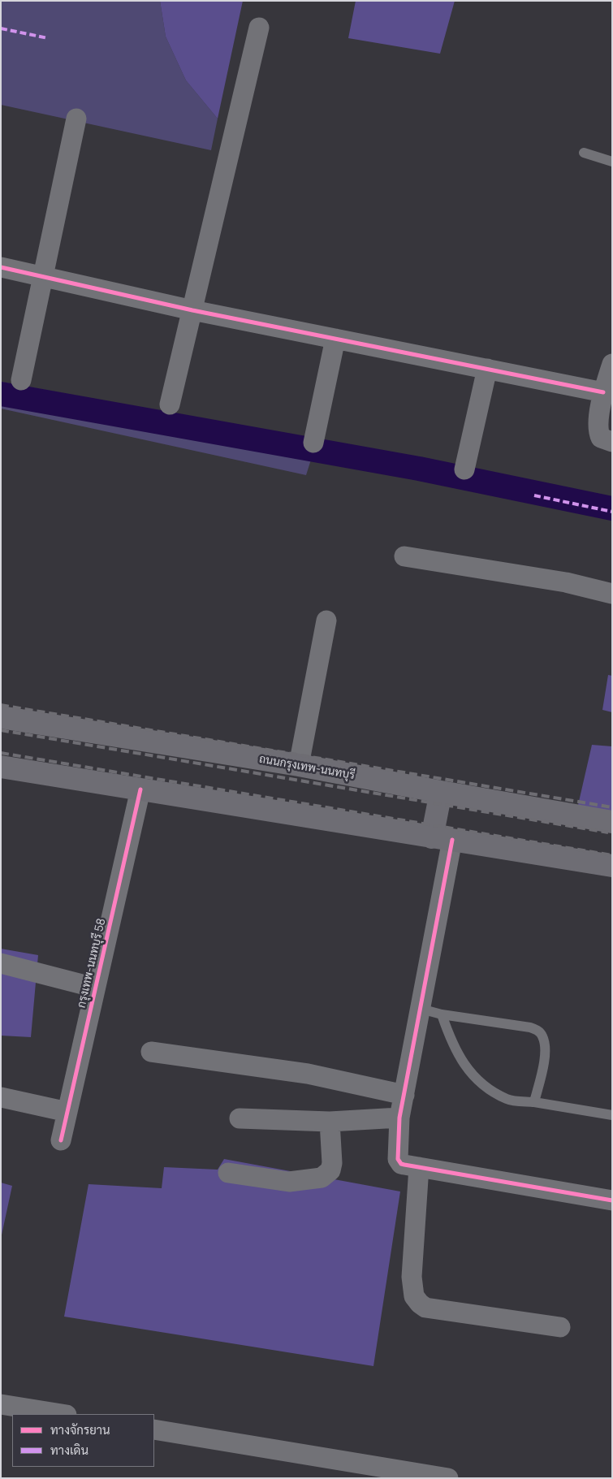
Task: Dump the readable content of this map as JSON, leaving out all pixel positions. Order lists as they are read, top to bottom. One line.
{"streets":{"main road":["ถนนกรุงเทพ-นนทบุรี"],"street":["กรุงเทพ-นนทบุรี 58"]},"legend":["ทางจักรยาน","ทางเดิน"]}
